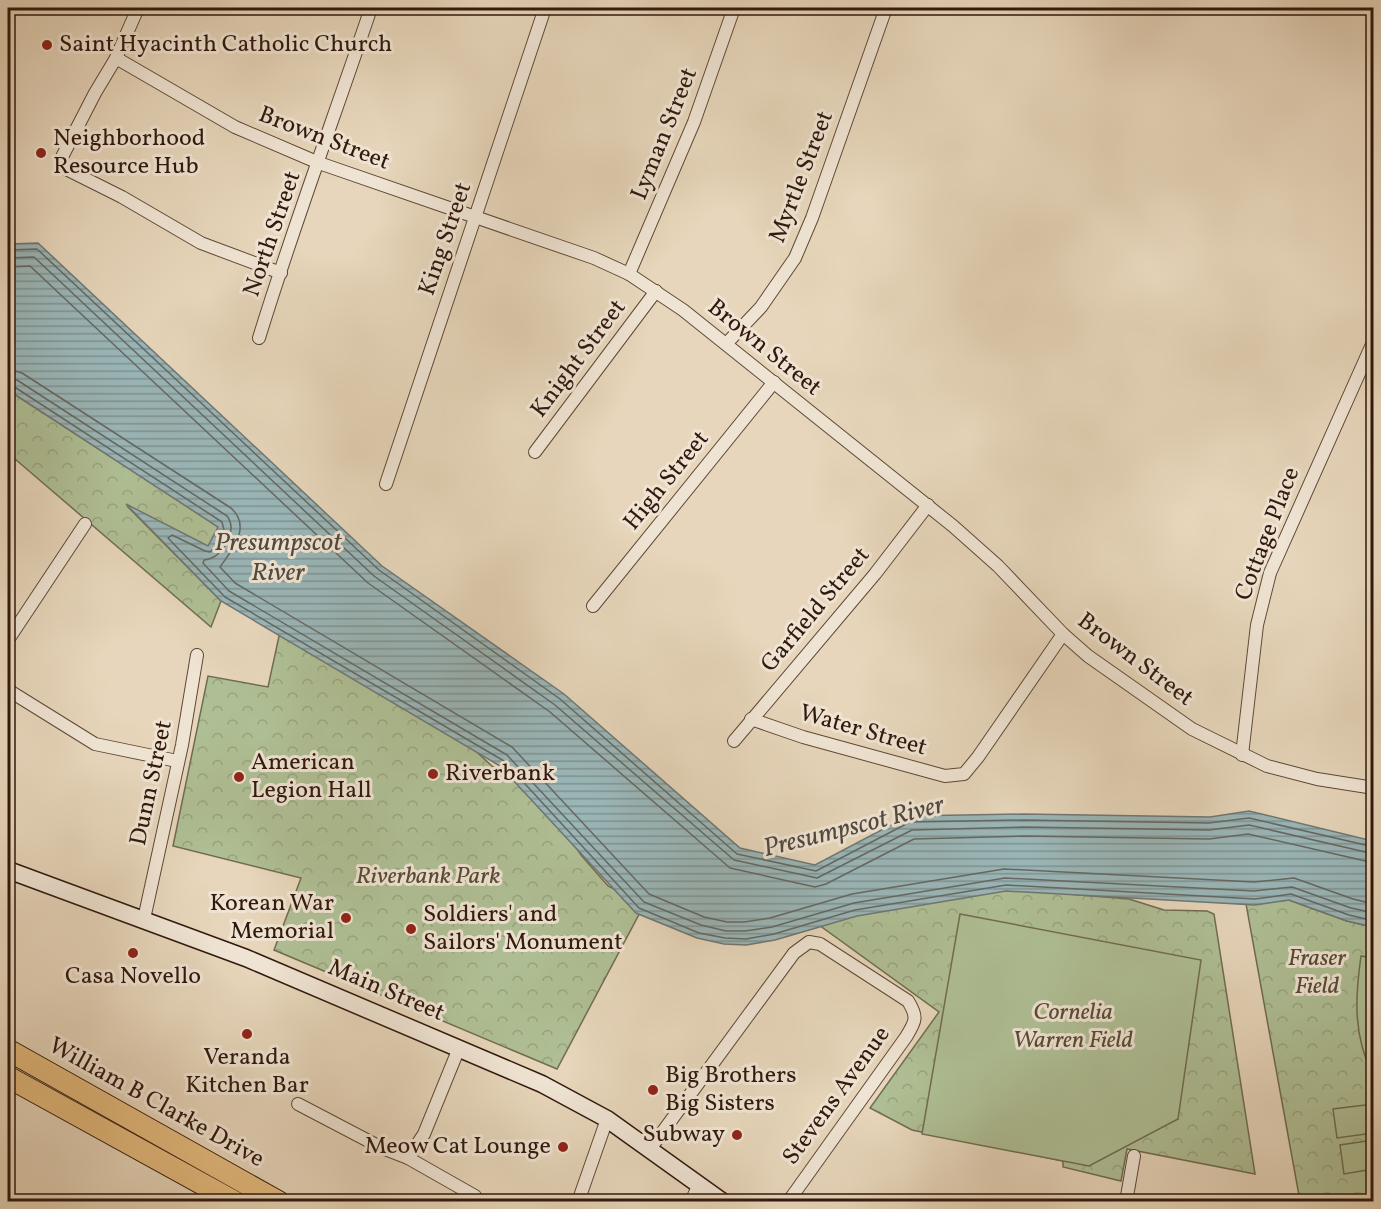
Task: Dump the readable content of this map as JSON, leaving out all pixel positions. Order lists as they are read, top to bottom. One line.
{"streets":{"highway":["William B Clarke Drive"],"main road":["Main Street"],"street":["Lyman Street","Brown Street","Myrtle Street","North Street","King Street","Knight Street","High Street","Cottage Place","Garfield Street","Water Street","Dunn Street","Stevens Avenue"]},"crossings":[["Lyman Street","Brown Street"],["Brown Street","Myrtle Street"],["Brown Street","North Street"],["Brown Street","King Street"],["Brown Street","Knight Street"],["Brown Street","High Street"],["Brown Street","Cottage Place"],["Brown Street","Garfield Street"],["Brown Street","Water Street"],["Garfield Street","Water Street"],["Dunn Street","Main Street"],["Main Street","Stevens Avenue"]],"water":["Presumpscot River"],"parks":["Riverbank Park","Fraser Field","Cornelia Warren Field"],"places":["Saint Hyacinth Catholic Church","Neighborhood Resource Hub","Riverbank","American Legion Hall","Korean War Memorial","Soldiers' and Sailors' Monument","Casa Novello","Veranda Kitchen Bar","Big Brothers Big Sisters","Subway","Meow Cat Lounge"]}
